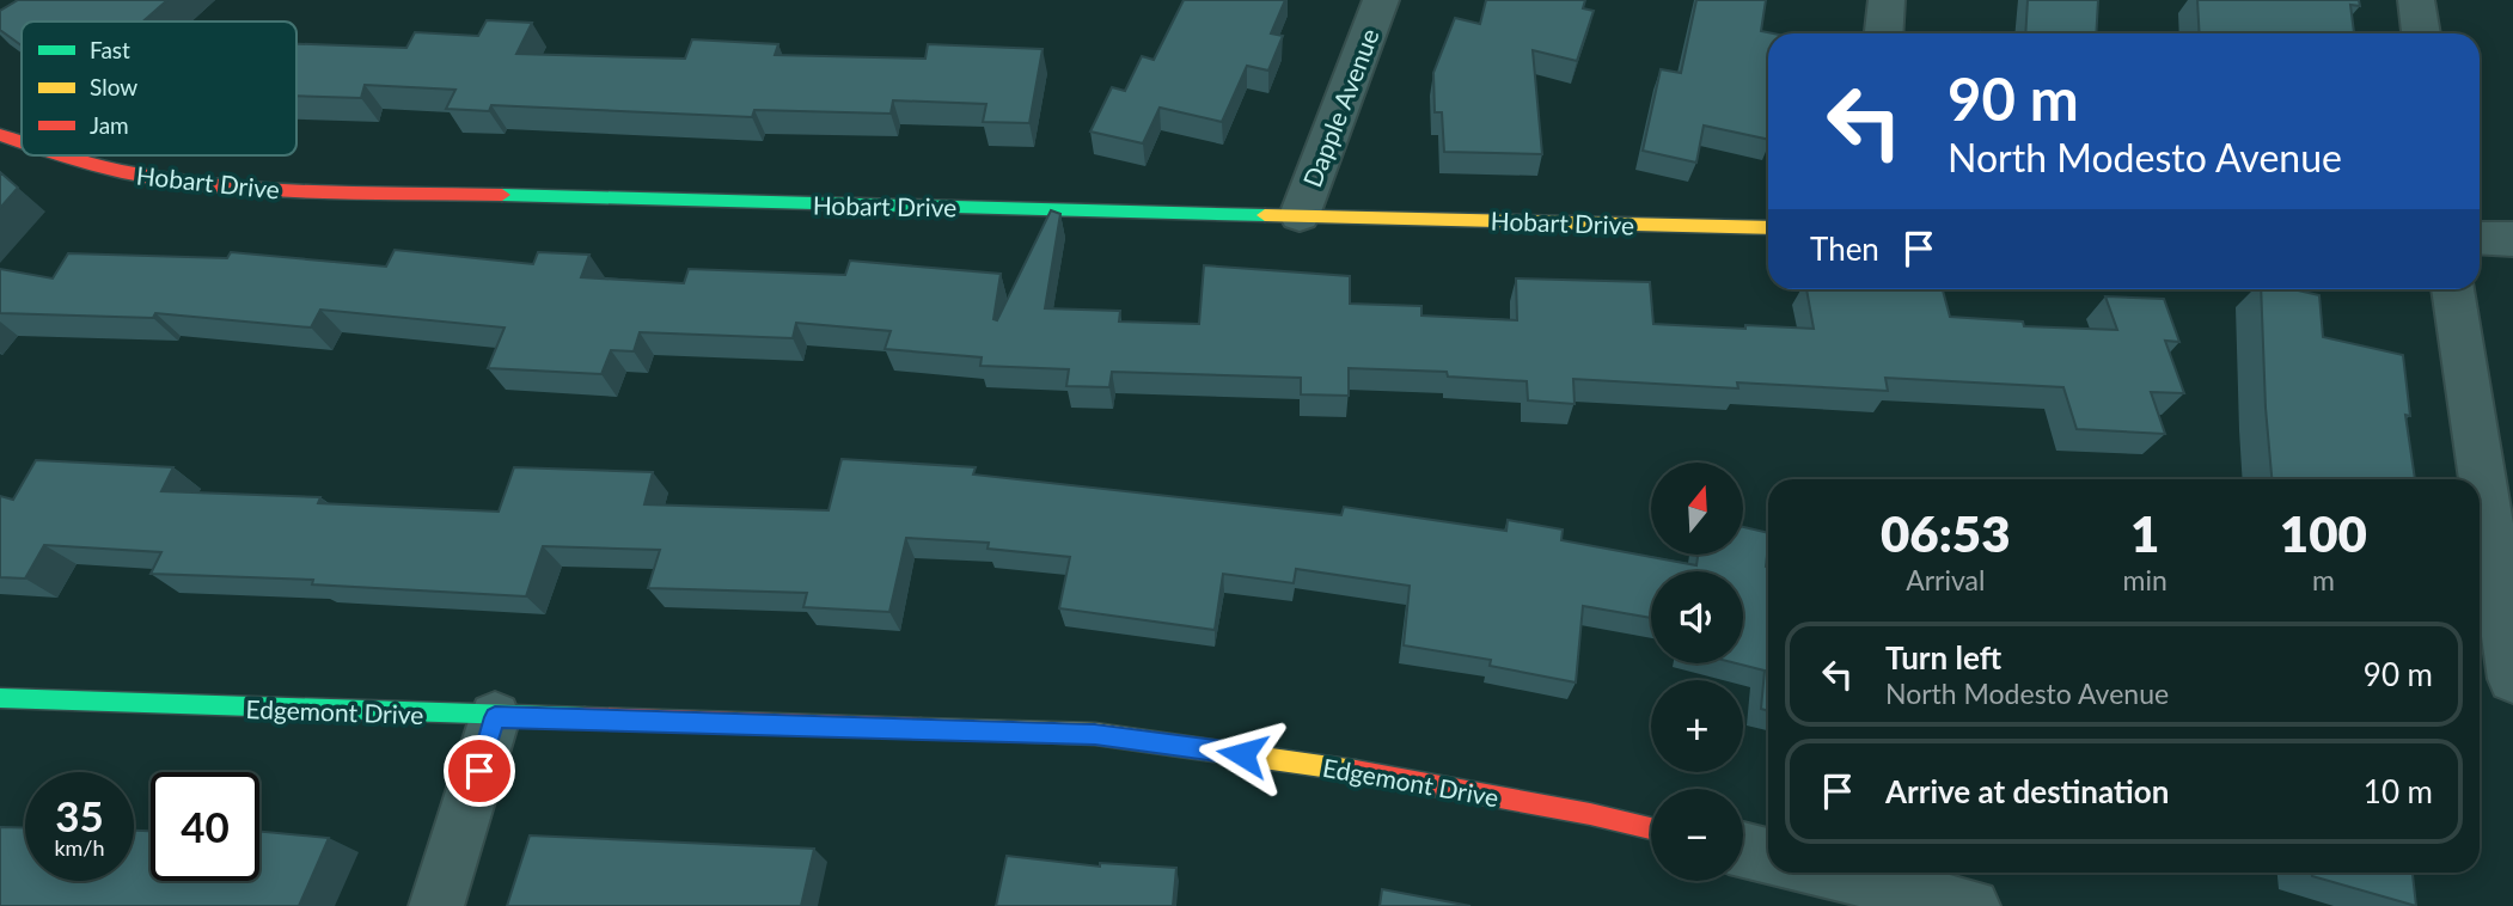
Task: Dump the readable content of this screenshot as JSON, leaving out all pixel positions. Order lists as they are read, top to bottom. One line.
{"streets":{"street":["Dapple Avenue","Hobart Drive","Edgemont Drive"]},"crossings":[["Dapple Avenue","Hobart Drive"]],"legend":["Fast","Slow","Jam"],"north":"top","page":{"turn":["90 m","North Modesto Avenue"],"then":"Then","map_buttons":["+","−"],"eta":["06:53","Arrival","1","min","100","m"],"list":[{"name":"Turn left","note":"North Modesto Avenue","value":"90 m"},{"name":"Arrive at destination","value":"10 m"}],"speed":"35 km/h","limit":"40"}}
